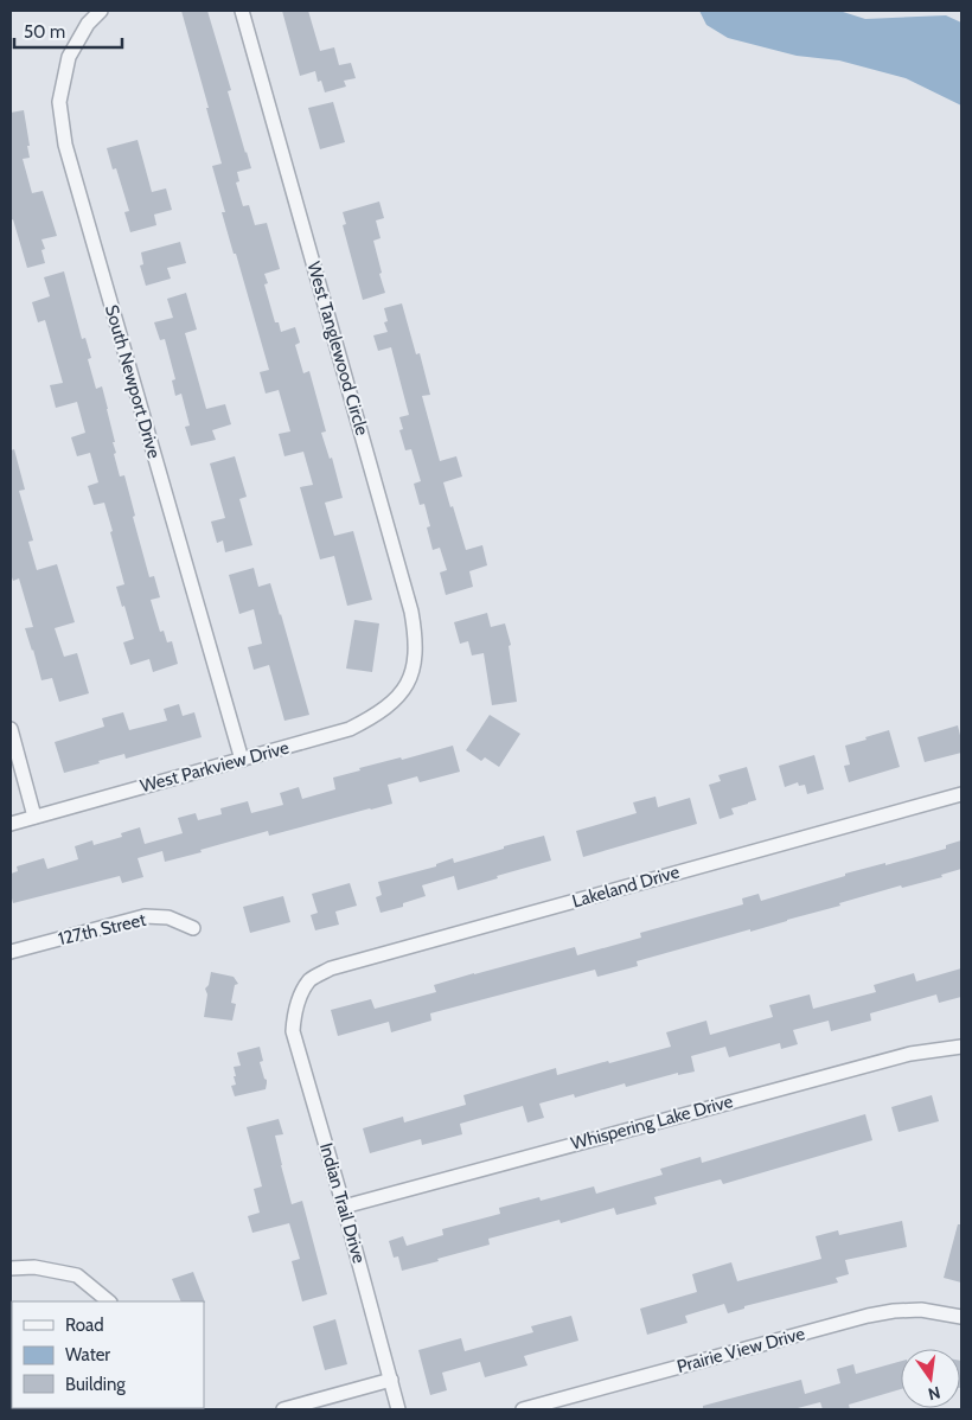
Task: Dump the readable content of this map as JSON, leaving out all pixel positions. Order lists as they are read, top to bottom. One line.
{"streets":{"street":["West Tanglewood Circle","South Newport Drive","West Parkview Drive","Lakeland Drive","127th Street","Whispering Lake Drive","Indian Trail Drive","Prairie View Drive"]},"crossings":[["West Tanglewood Circle","West Parkview Drive"],["South Newport Drive","West Parkview Drive"],["Lakeland Drive","Indian Trail Drive"],["Whispering Lake Drive","Indian Trail Drive"]],"legend":["Road","Water","Building"],"scale_bar":"50 m","north":"bottom"}
